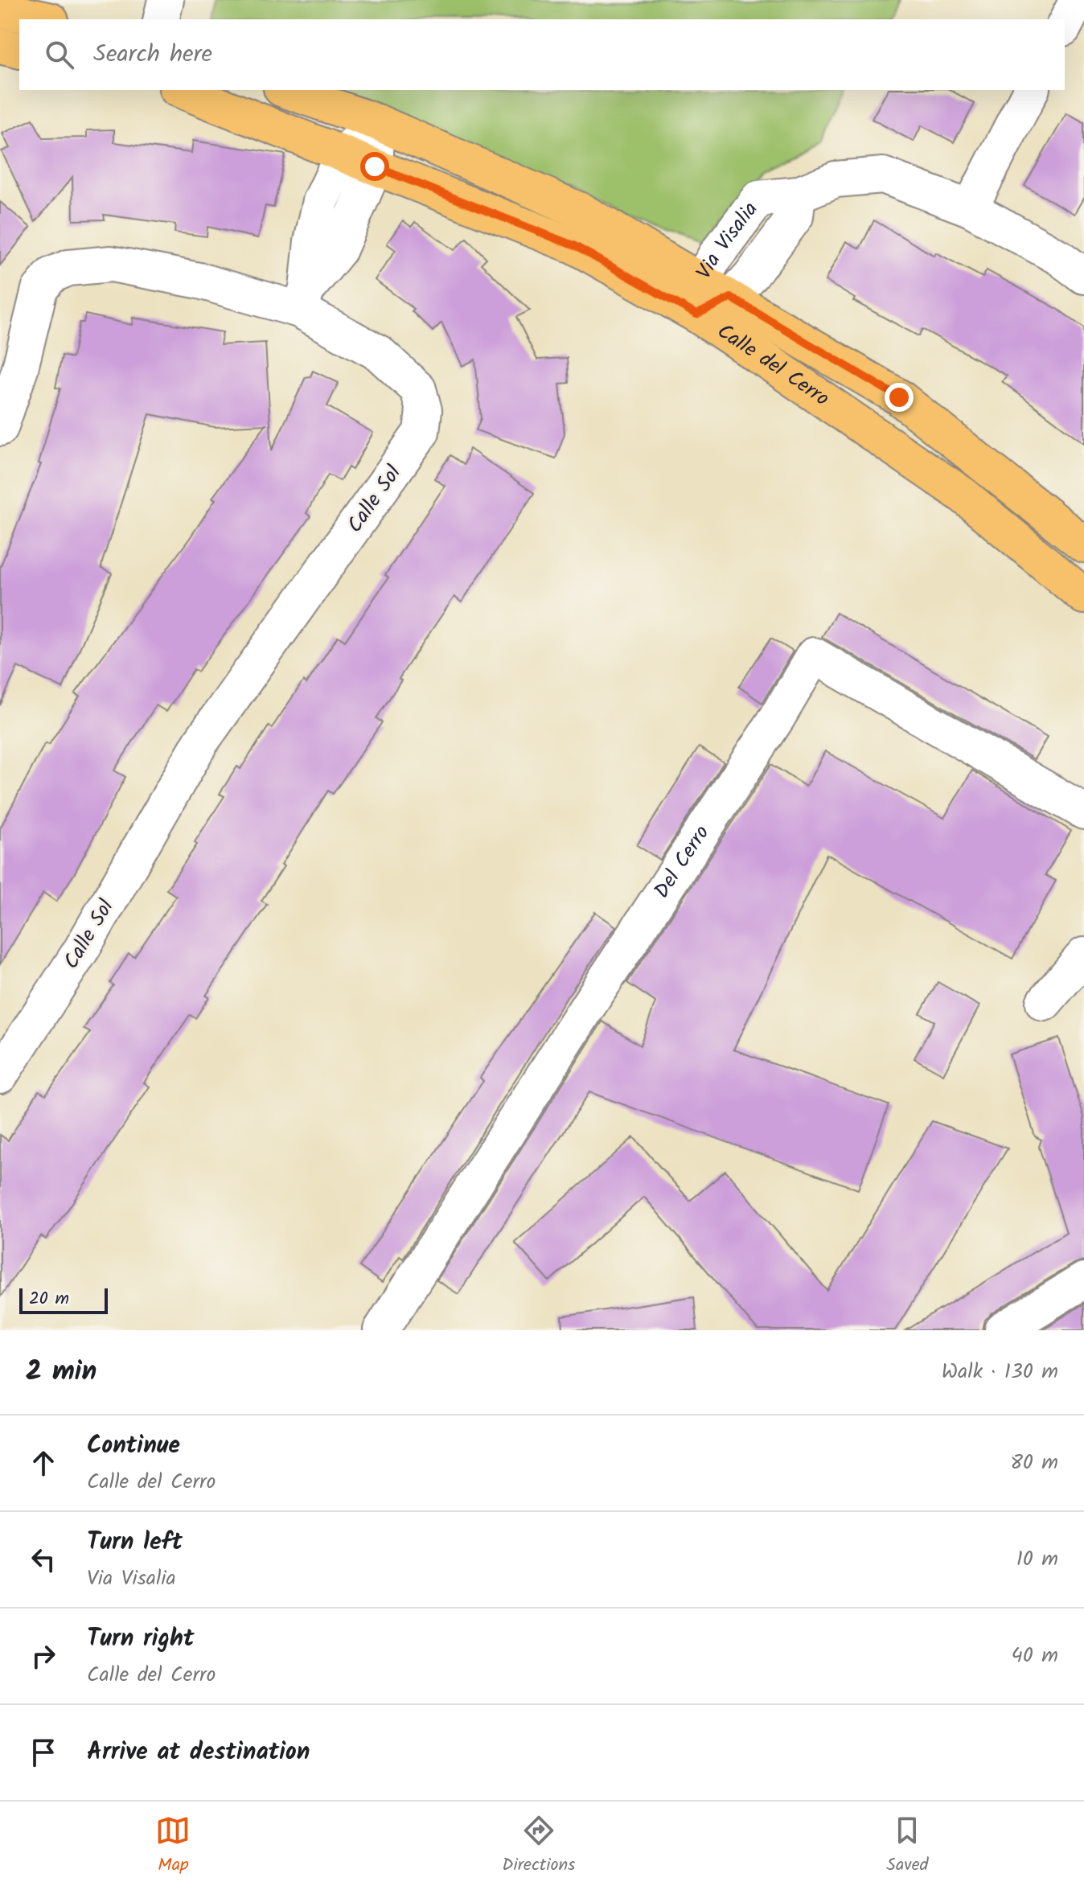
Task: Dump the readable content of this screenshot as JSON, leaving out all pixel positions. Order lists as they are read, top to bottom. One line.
{"streets":{"main road":["Calle del Cerro"],"street":["Via Visalia","Calle Sol","Del Cerro"]},"crossings":[["Via Visalia","Calle del Cerro"]],"scale_bar":"20 m","page":{"search":"Search here","scale":"20 m","heading":["2 min","Walk · 130 m"],"list":[["Continue","Calle del Cerro","80 m"],["Turn left","Via Visalia","10 m"],["Turn right","Calle del Cerro","40 m"],"Arrive at destination"],"nav":["Map","Directions","Saved"]}}
